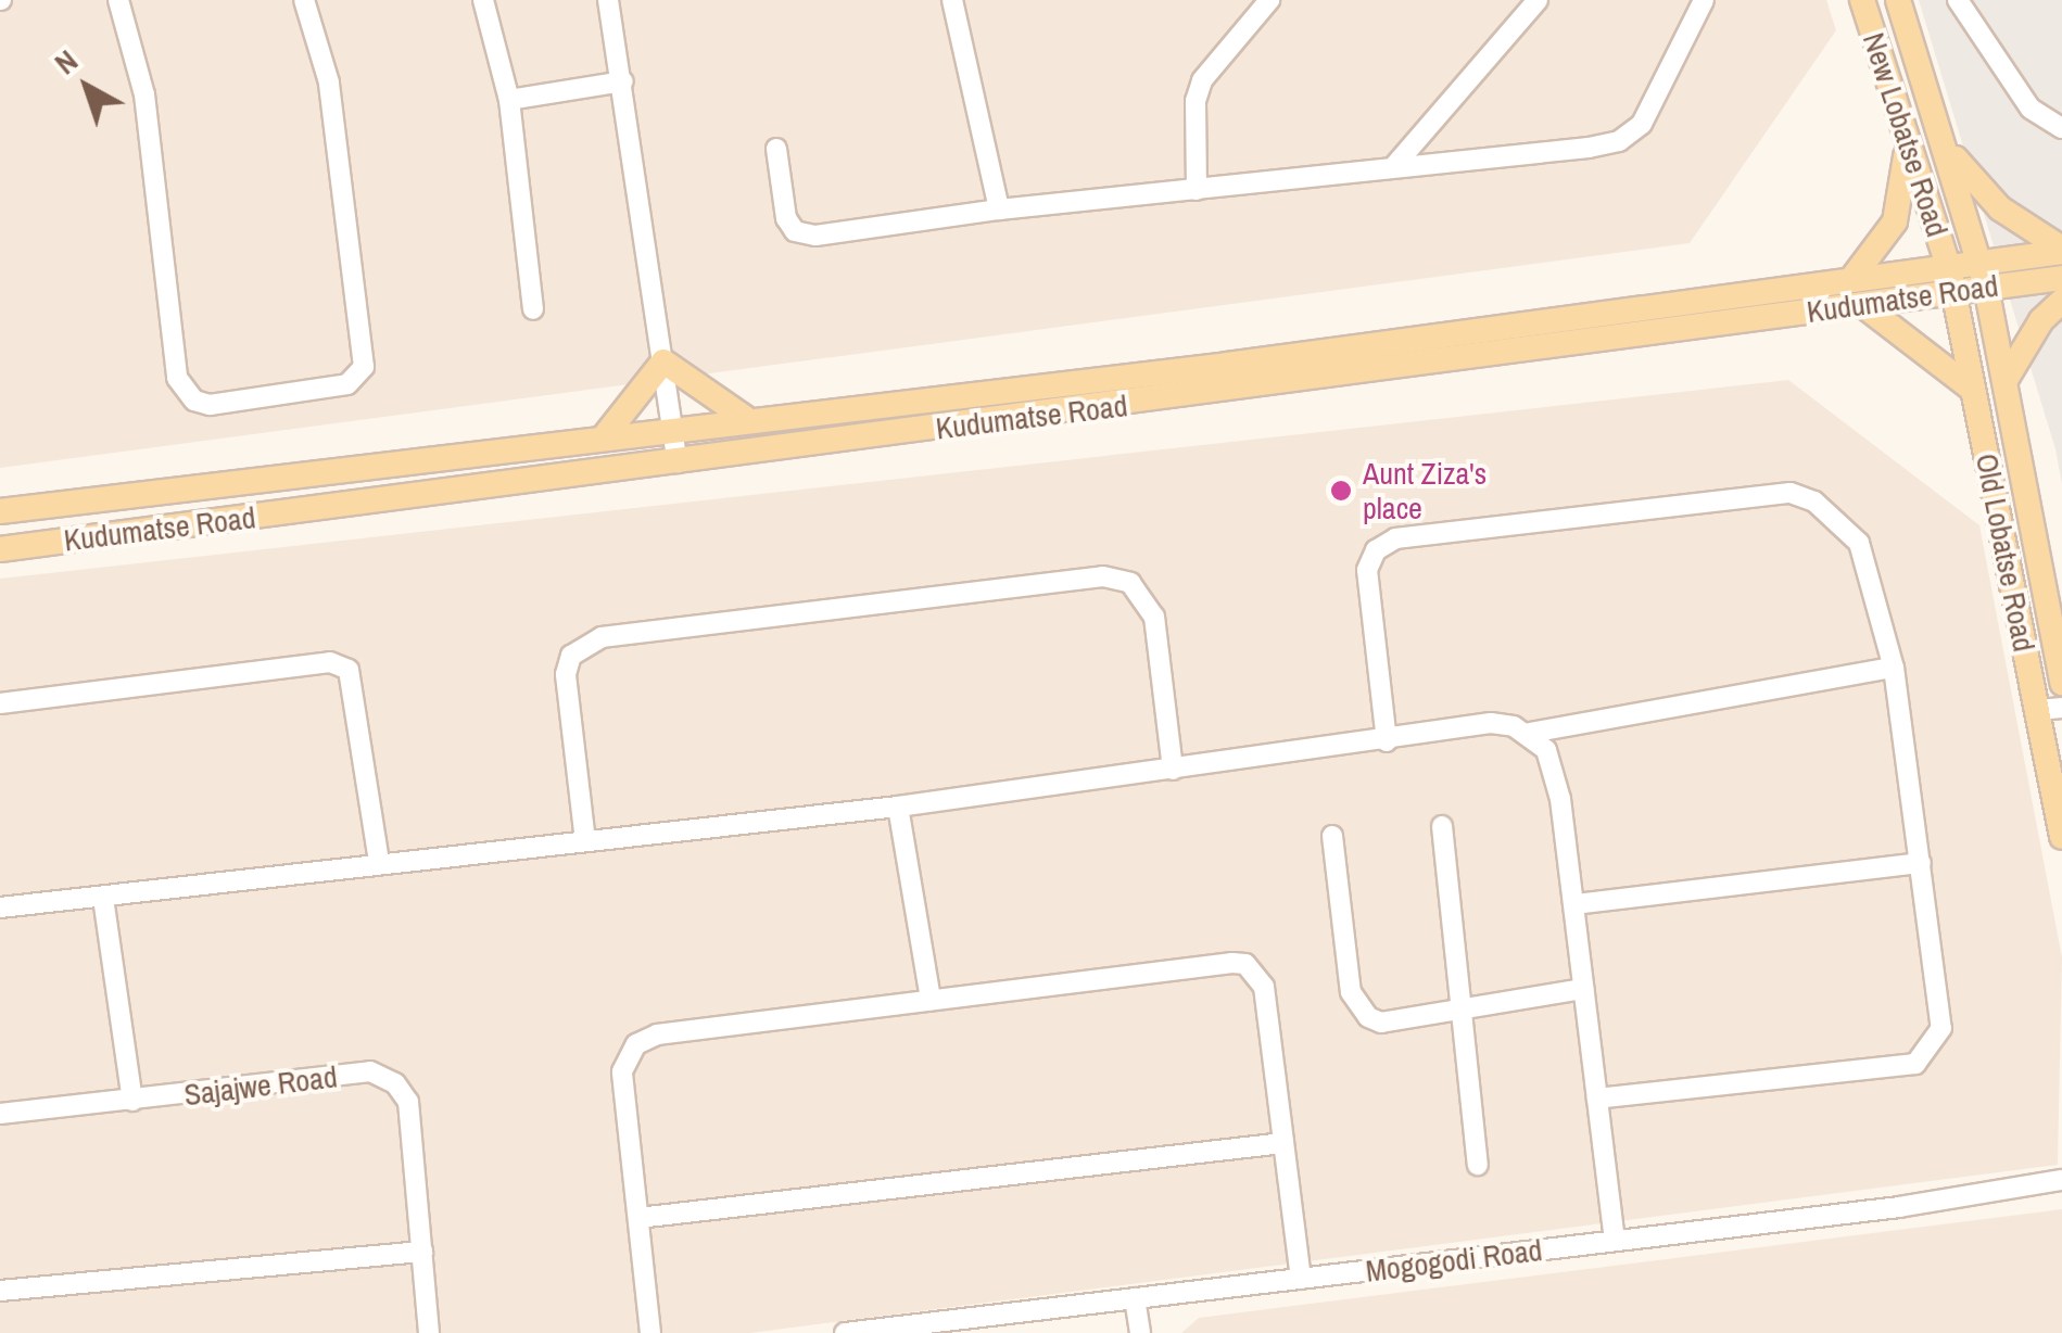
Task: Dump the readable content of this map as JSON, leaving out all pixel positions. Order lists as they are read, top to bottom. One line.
{"streets":{"main road":["New Lobatse Road","Kudumatse Road","Old Lobatse Road"],"street":["Sajajwe Road","Mogogodi Road"]},"crossings":[["New Lobatse Road","Kudumatse Road"],["New Lobatse Road","Old Lobatse Road"],["Kudumatse Road","Old Lobatse Road"]],"places":["Aunt Ziza's place"],"north":"top left"}
